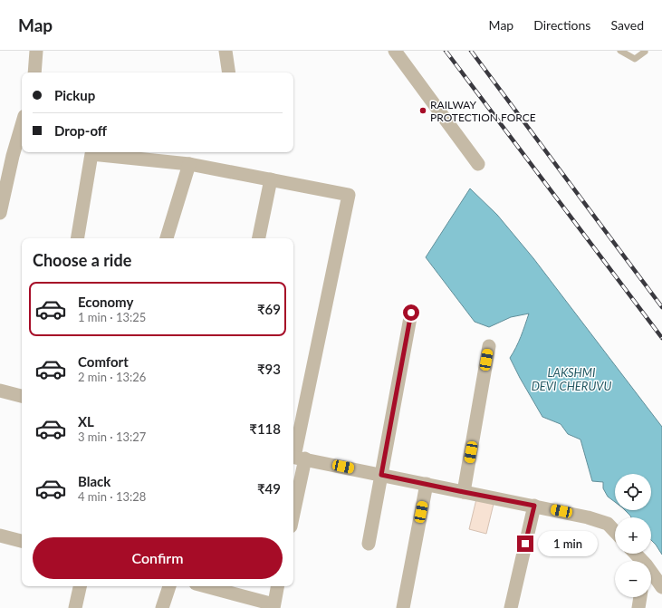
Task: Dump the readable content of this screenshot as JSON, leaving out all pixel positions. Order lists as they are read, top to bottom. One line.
{"water":["LAKSHMI DEVI CHERUVU"],"places":["RAILWAY PROTECTION FORCE"],"page":{"header":"Map","nav":["Map","Directions","Saved"],"banner":["Pickup","Drop-off"],"heading":"Choose a ride","list":[{"name":"Economy","note":"1 min · 13:25","value":"₹69"},{"name":"Comfort","note":"2 min · 13:26","value":"₹93"},{"name":"XL","note":"3 min · 13:27","value":"₹118"},{"name":"Black","note":"4 min · 13:28","value":"₹49"}],"map_buttons":["+","−"],"buttons":"Confirm","bubble":"1 min"}}
